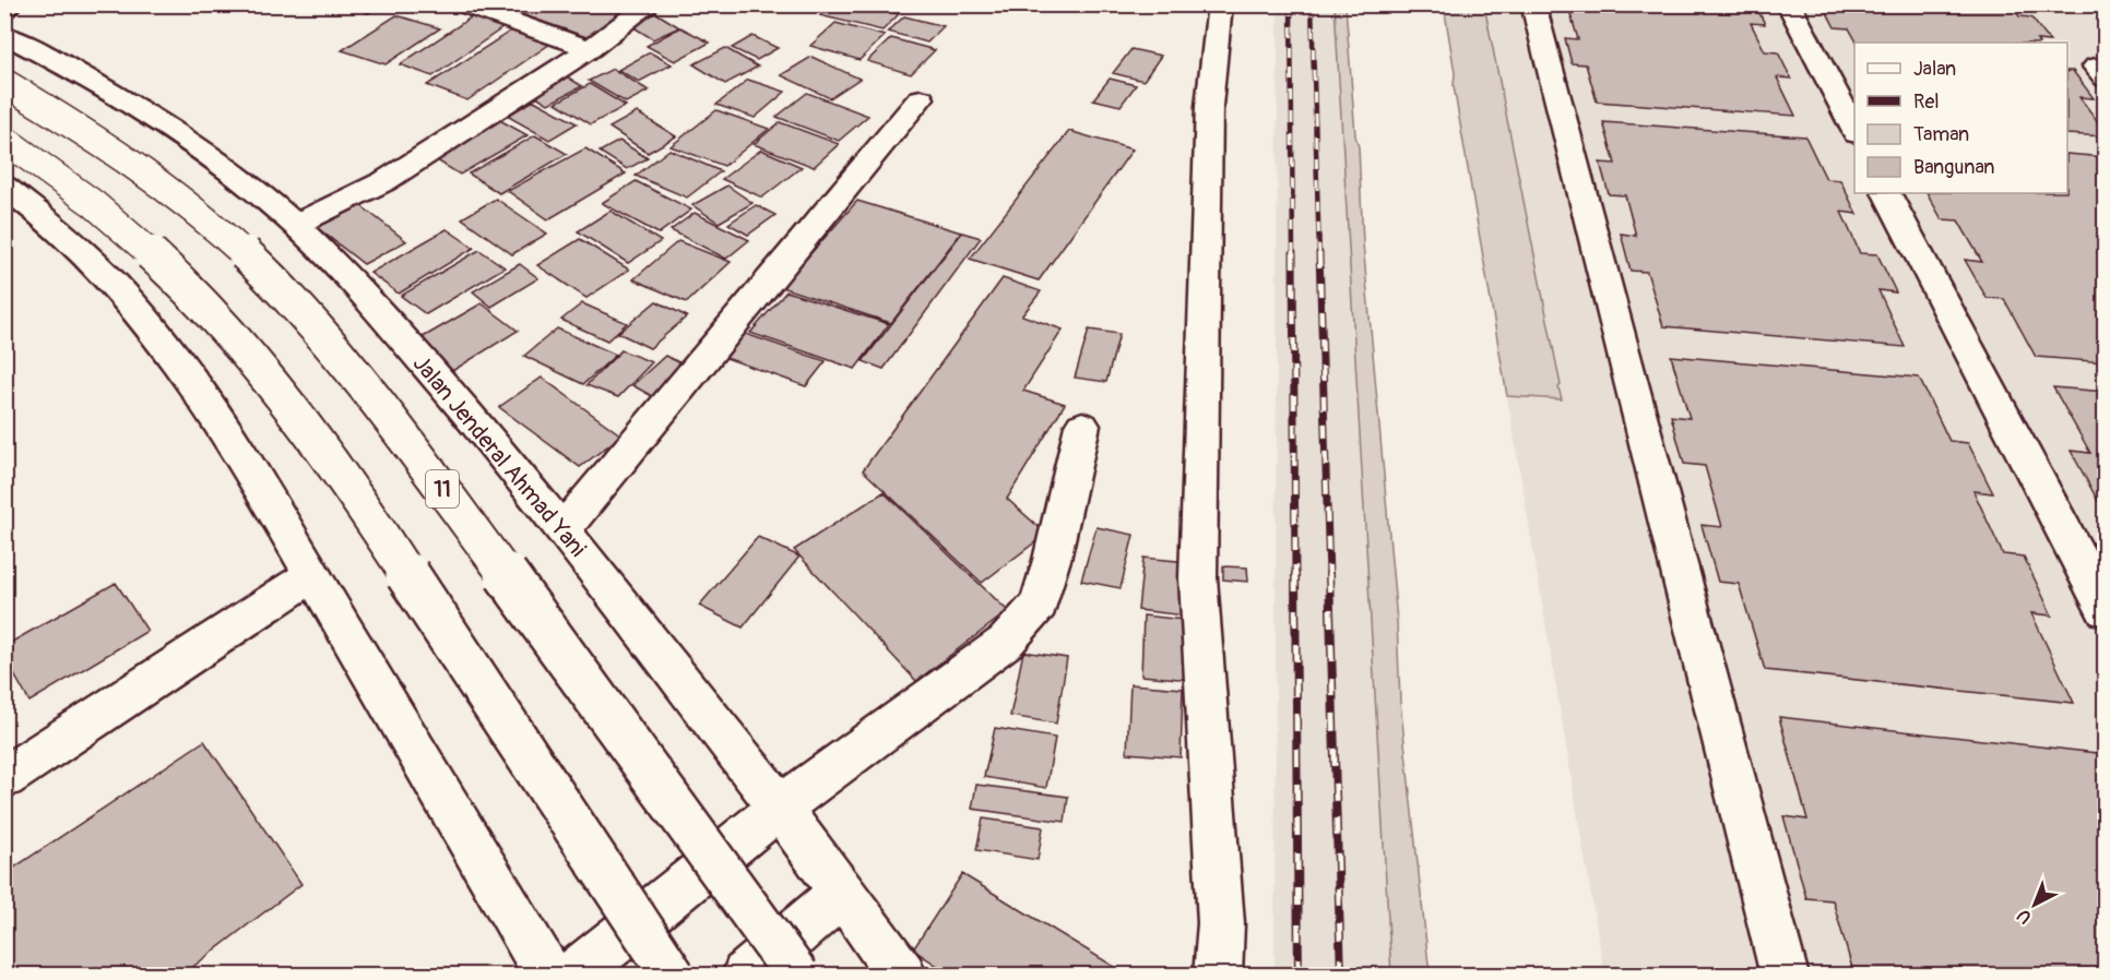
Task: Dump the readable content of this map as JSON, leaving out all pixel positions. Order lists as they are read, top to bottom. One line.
{"streets":{"main road":["Jalan Jenderal Ahmad Yani","11"]},"legend":["Jalan","Rel","Taman","Bangunan"],"north":"bottom left"}
